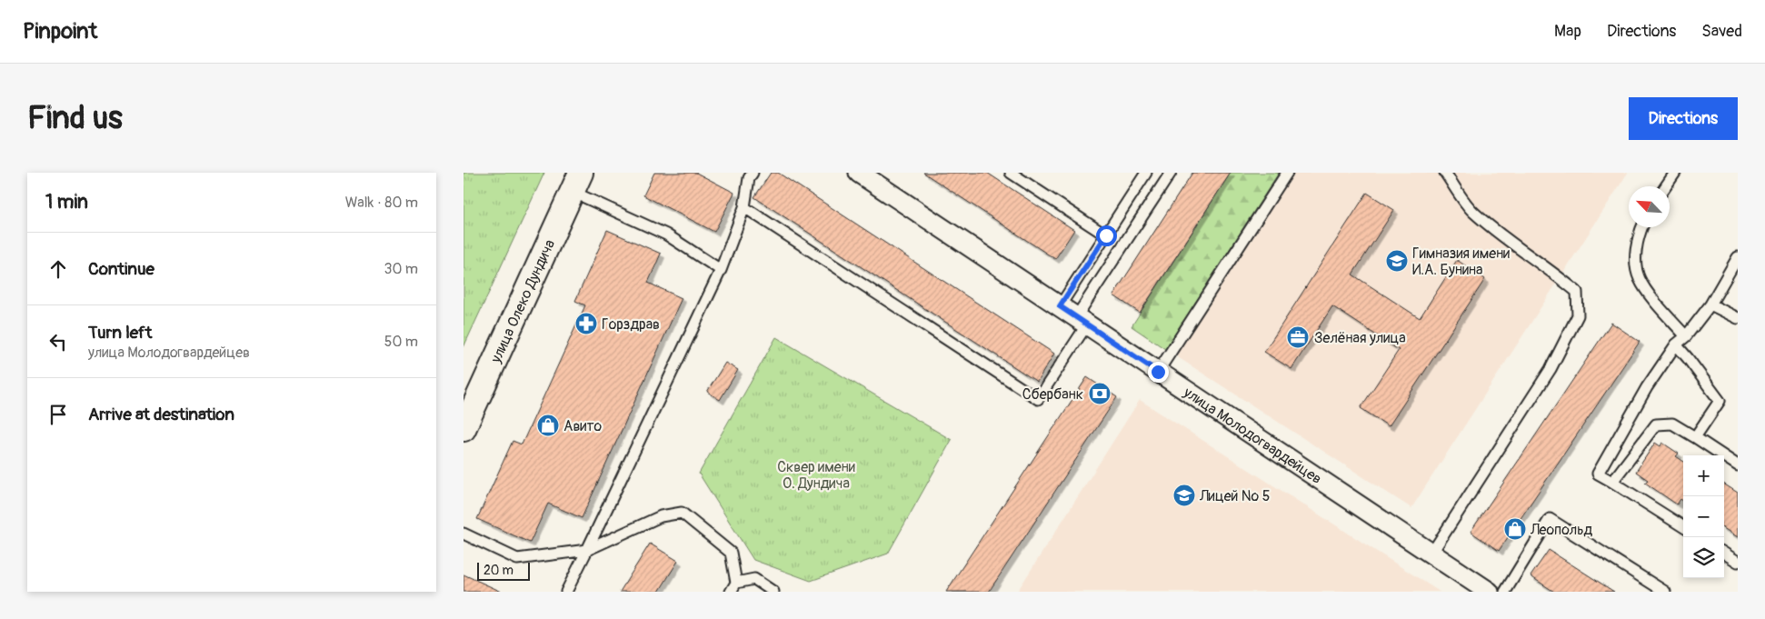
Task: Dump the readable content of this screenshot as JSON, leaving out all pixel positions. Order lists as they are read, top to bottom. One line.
{"streets":{"street":["улица Олеко Дундича","улица Молодогвардейцев"]},"parks":["Сквер имени О. Дундича"],"places":{"school or university":["Гимназия имени И.А. Бунина","Лицей № 5"],"pharmacy":["Горздрав"],"office":["Зелёная улица"],"bank":["Сбербанк"],"shop":["Авито","Леопольд"]},"scale_bar":"20 m","north":"top left","page":{"header":"Pinpoint","nav":["Map","Directions","Saved"],"buttons":"Directions","title":"Find us","heading":["1 min","Walk · 80 m"],"list":[["Continue","30 m"],["Turn left","улица Молодогвардейцев","50 m"],"Arrive at destination"],"map_buttons":["+","−"],"scale":"20 m"}}
